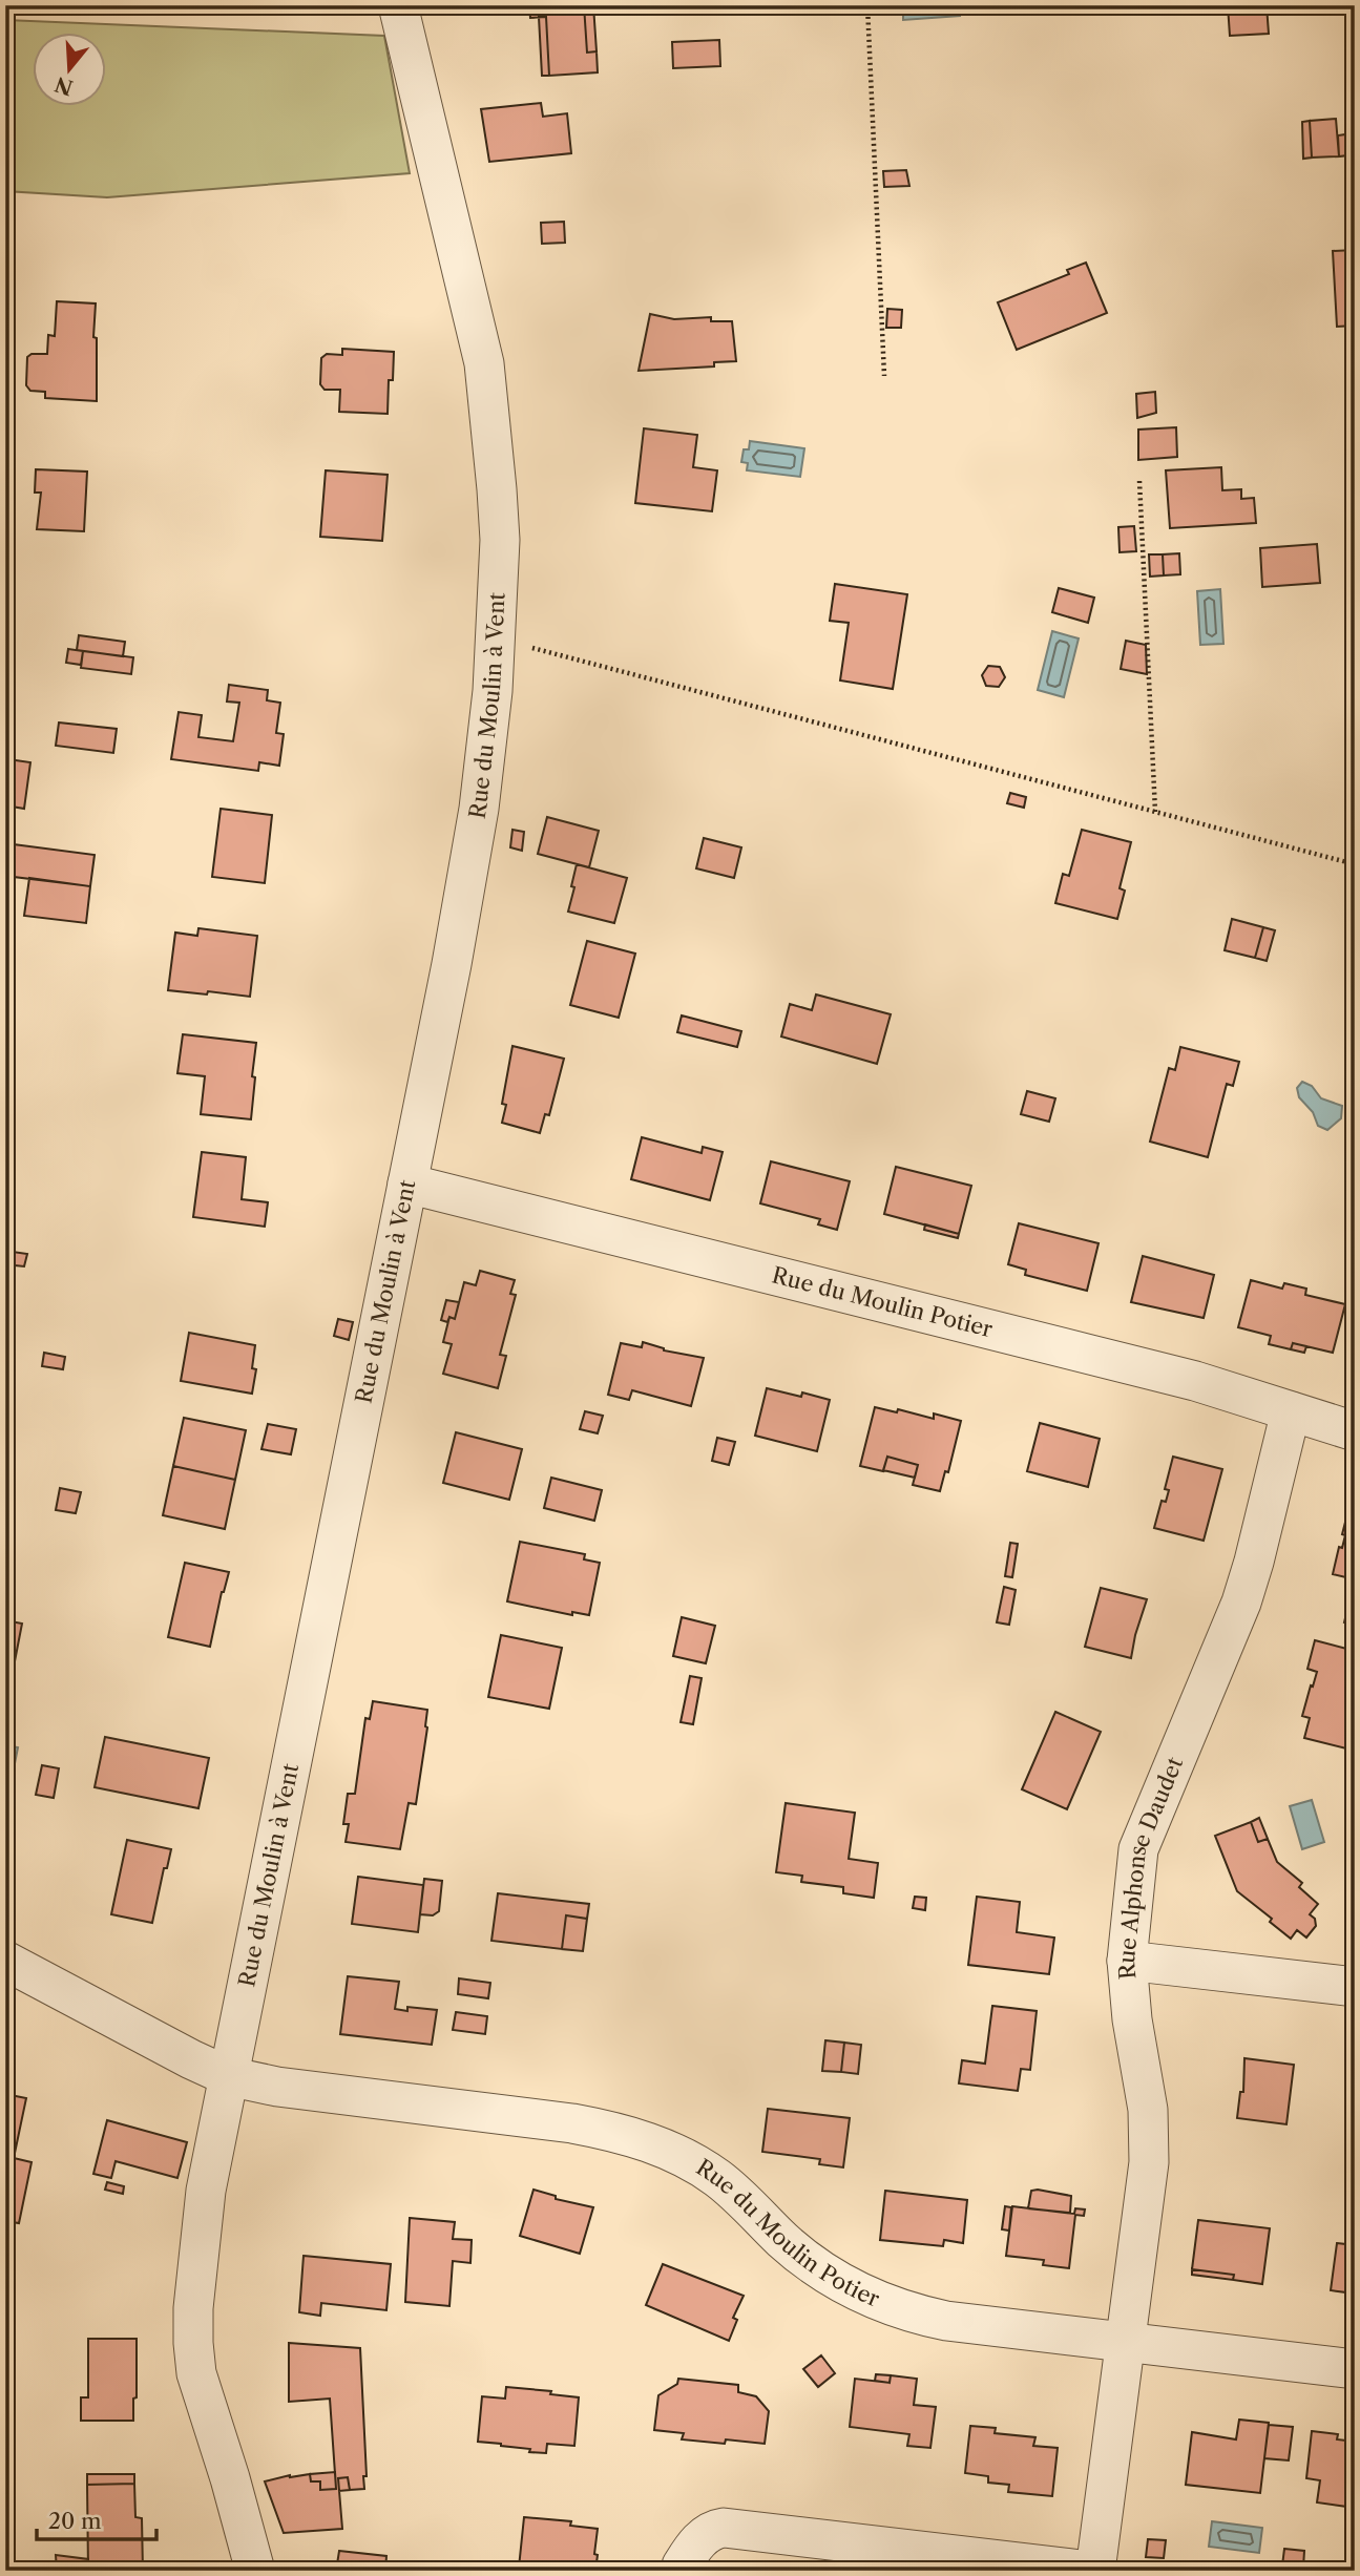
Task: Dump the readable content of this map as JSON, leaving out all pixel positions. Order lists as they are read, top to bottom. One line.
{"streets":{"street":["Rue du Moulin à Vent","Rue du Moulin Potier","Rue Alphonse Daudet"]},"crossings":[["Rue du Moulin à Vent","Rue du Moulin Potier"],["Rue du Moulin Potier","Rue Alphonse Daudet"]],"scale_bar":"20 m","north":"bottom"}
